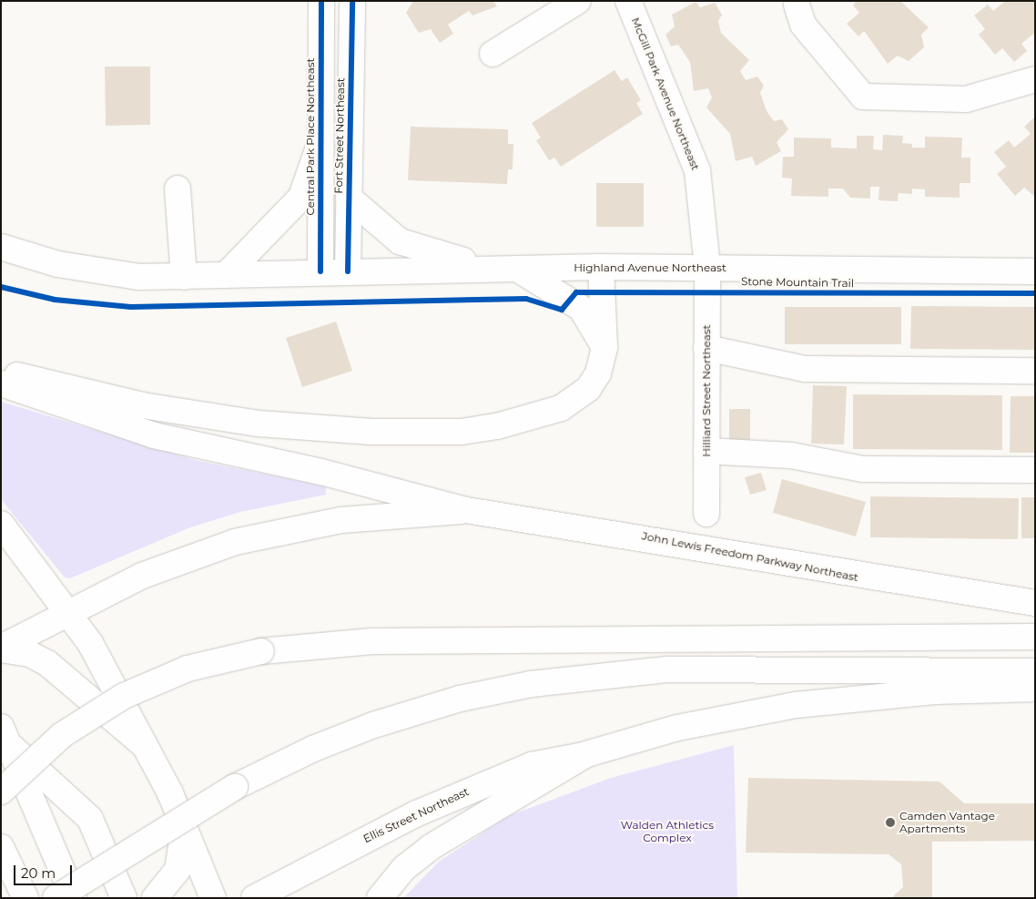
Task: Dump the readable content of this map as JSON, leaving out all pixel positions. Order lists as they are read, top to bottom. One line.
{"streets":{"main road":["McGill Park Avenue Northeast","Fort Street Northeast","Central Park Place Northeast","Highland Avenue Northeast","Hilliard Street Northeast","John Lewis Freedom Parkway Northeast","Ellis Street Northeast"],"cycle path":["Stone Mountain Trail"]},"crossings":[["McGill Park Avenue Northeast","Highland Avenue Northeast"],["McGill Park Avenue Northeast","Hilliard Street Northeast"],["Fort Street Northeast","Highland Avenue Northeast"],["Central Park Place Northeast","Highland Avenue Northeast"],["Highland Avenue Northeast","Hilliard Street Northeast"]],"parks":["Walden Athletics Complex"],"places":["Camden Vantage Apartments"],"scale_bar":"20 m"}
